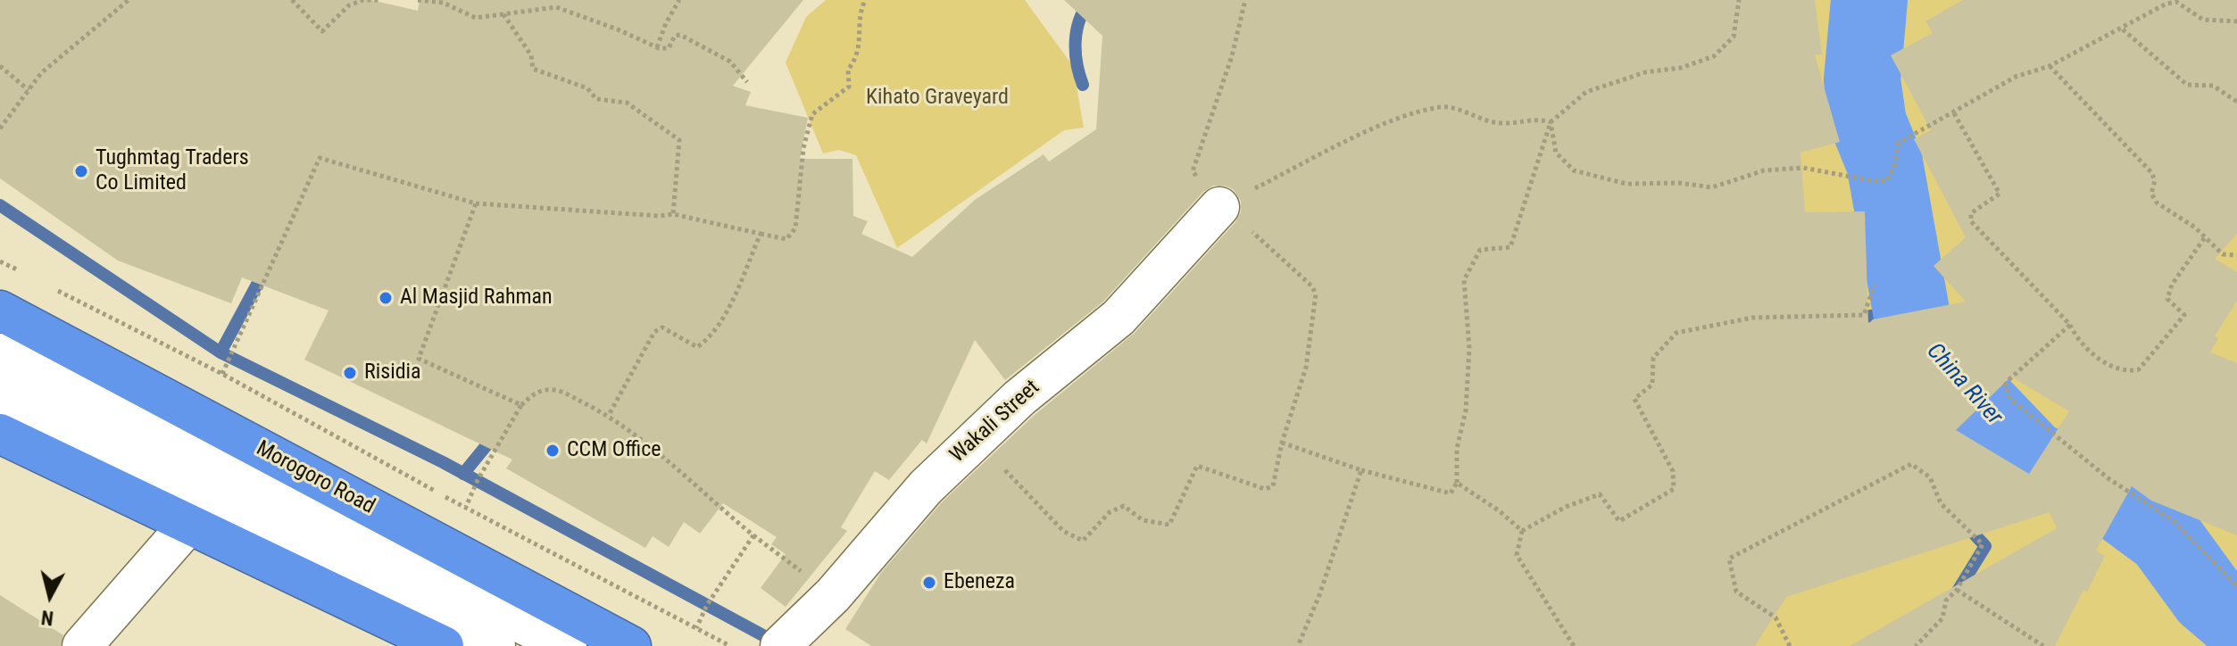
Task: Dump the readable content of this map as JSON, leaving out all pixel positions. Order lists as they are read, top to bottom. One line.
{"streets":{"highway":["Morogoro Road"],"street":["Wakali Street"]},"water":["China River"],"parks":["Kihato Graveyard"],"places":["Tughmtag Traders Co Limited","Al Masjid Rahman","Risidia","CCM Office","Ebeneza"],"north":"bottom"}
